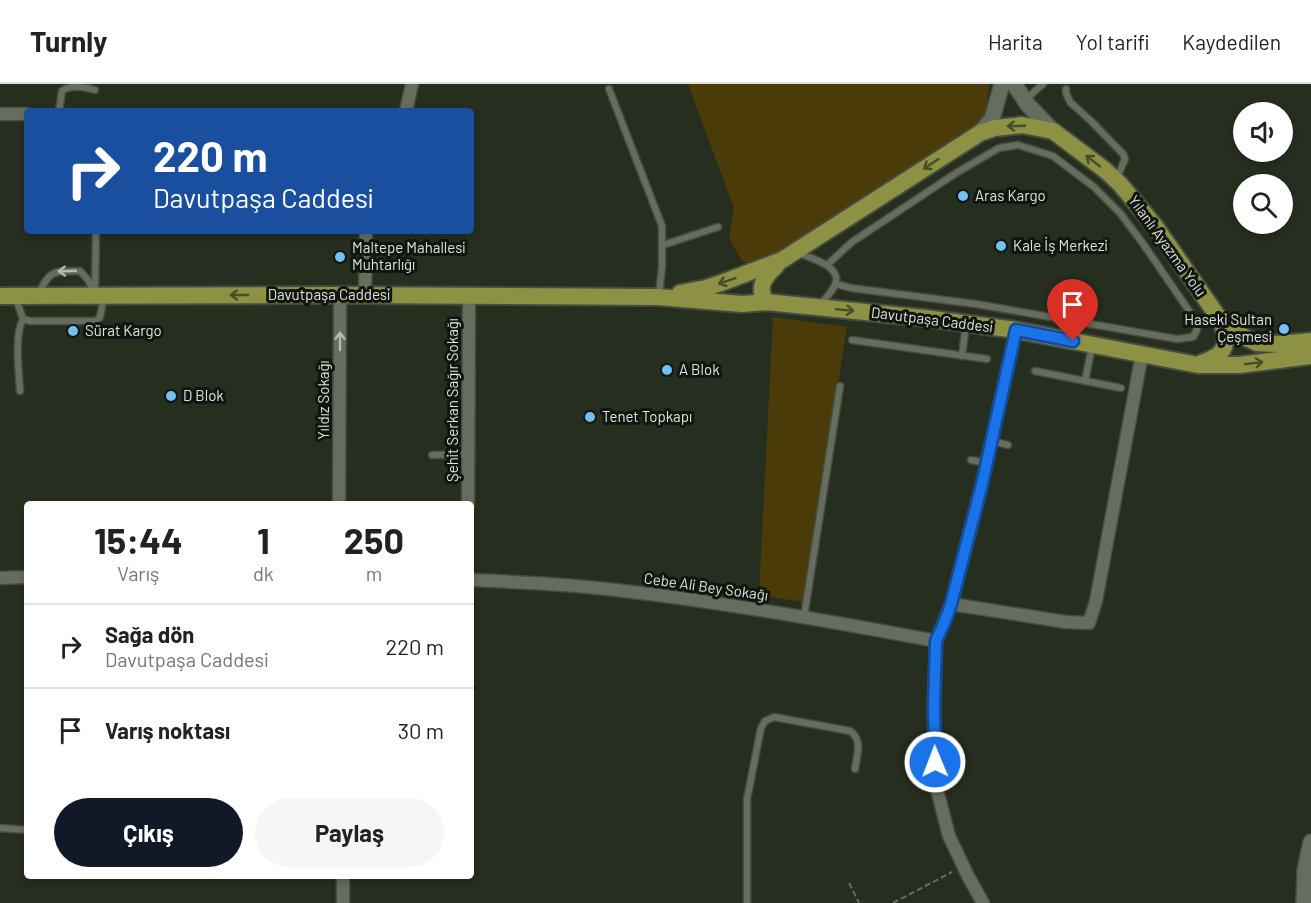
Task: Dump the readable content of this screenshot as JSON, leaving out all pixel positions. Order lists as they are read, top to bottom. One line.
{"streets":{"main road":["Yılanlı Ayazma Yolu","Davutpaşa Caddesi"],"street":["Yıldız Sokağı","Şehit Serkan Sağır Sokağı","Cebe Ali Bey Sokağı"]},"crossings":[["Yılanlı Ayazma Yolu","Davutpaşa Caddesi"],["Davutpaşa Caddesi","Yıldız Sokağı"],["Davutpaşa Caddesi","Şehit Serkan Sağır Sokağı"]],"one_way":["Yıldız Sokağı"],"places":["Aras Kargo","Kale İş Merkezi","Maltepe Mahallesi Muhtarlığı","Haseki Sultan Çeşmesi","Sürat Kargo","A Blok","D Blok","Tenet Topkapı"],"page":{"header":"Turnly","nav":["Harita","Yol tarifi","Kaydedilen"],"turn":["220 m","Davutpaşa Caddesi"],"eta":["15:44","Varış","1","dk","250","m"],"list":[{"name":"Sağa dön","note":"Davutpaşa Caddesi","value":"220 m"},{"name":"Varış noktası","value":"30 m"}],"buttons":["Çıkış","Paylaş"]}}
